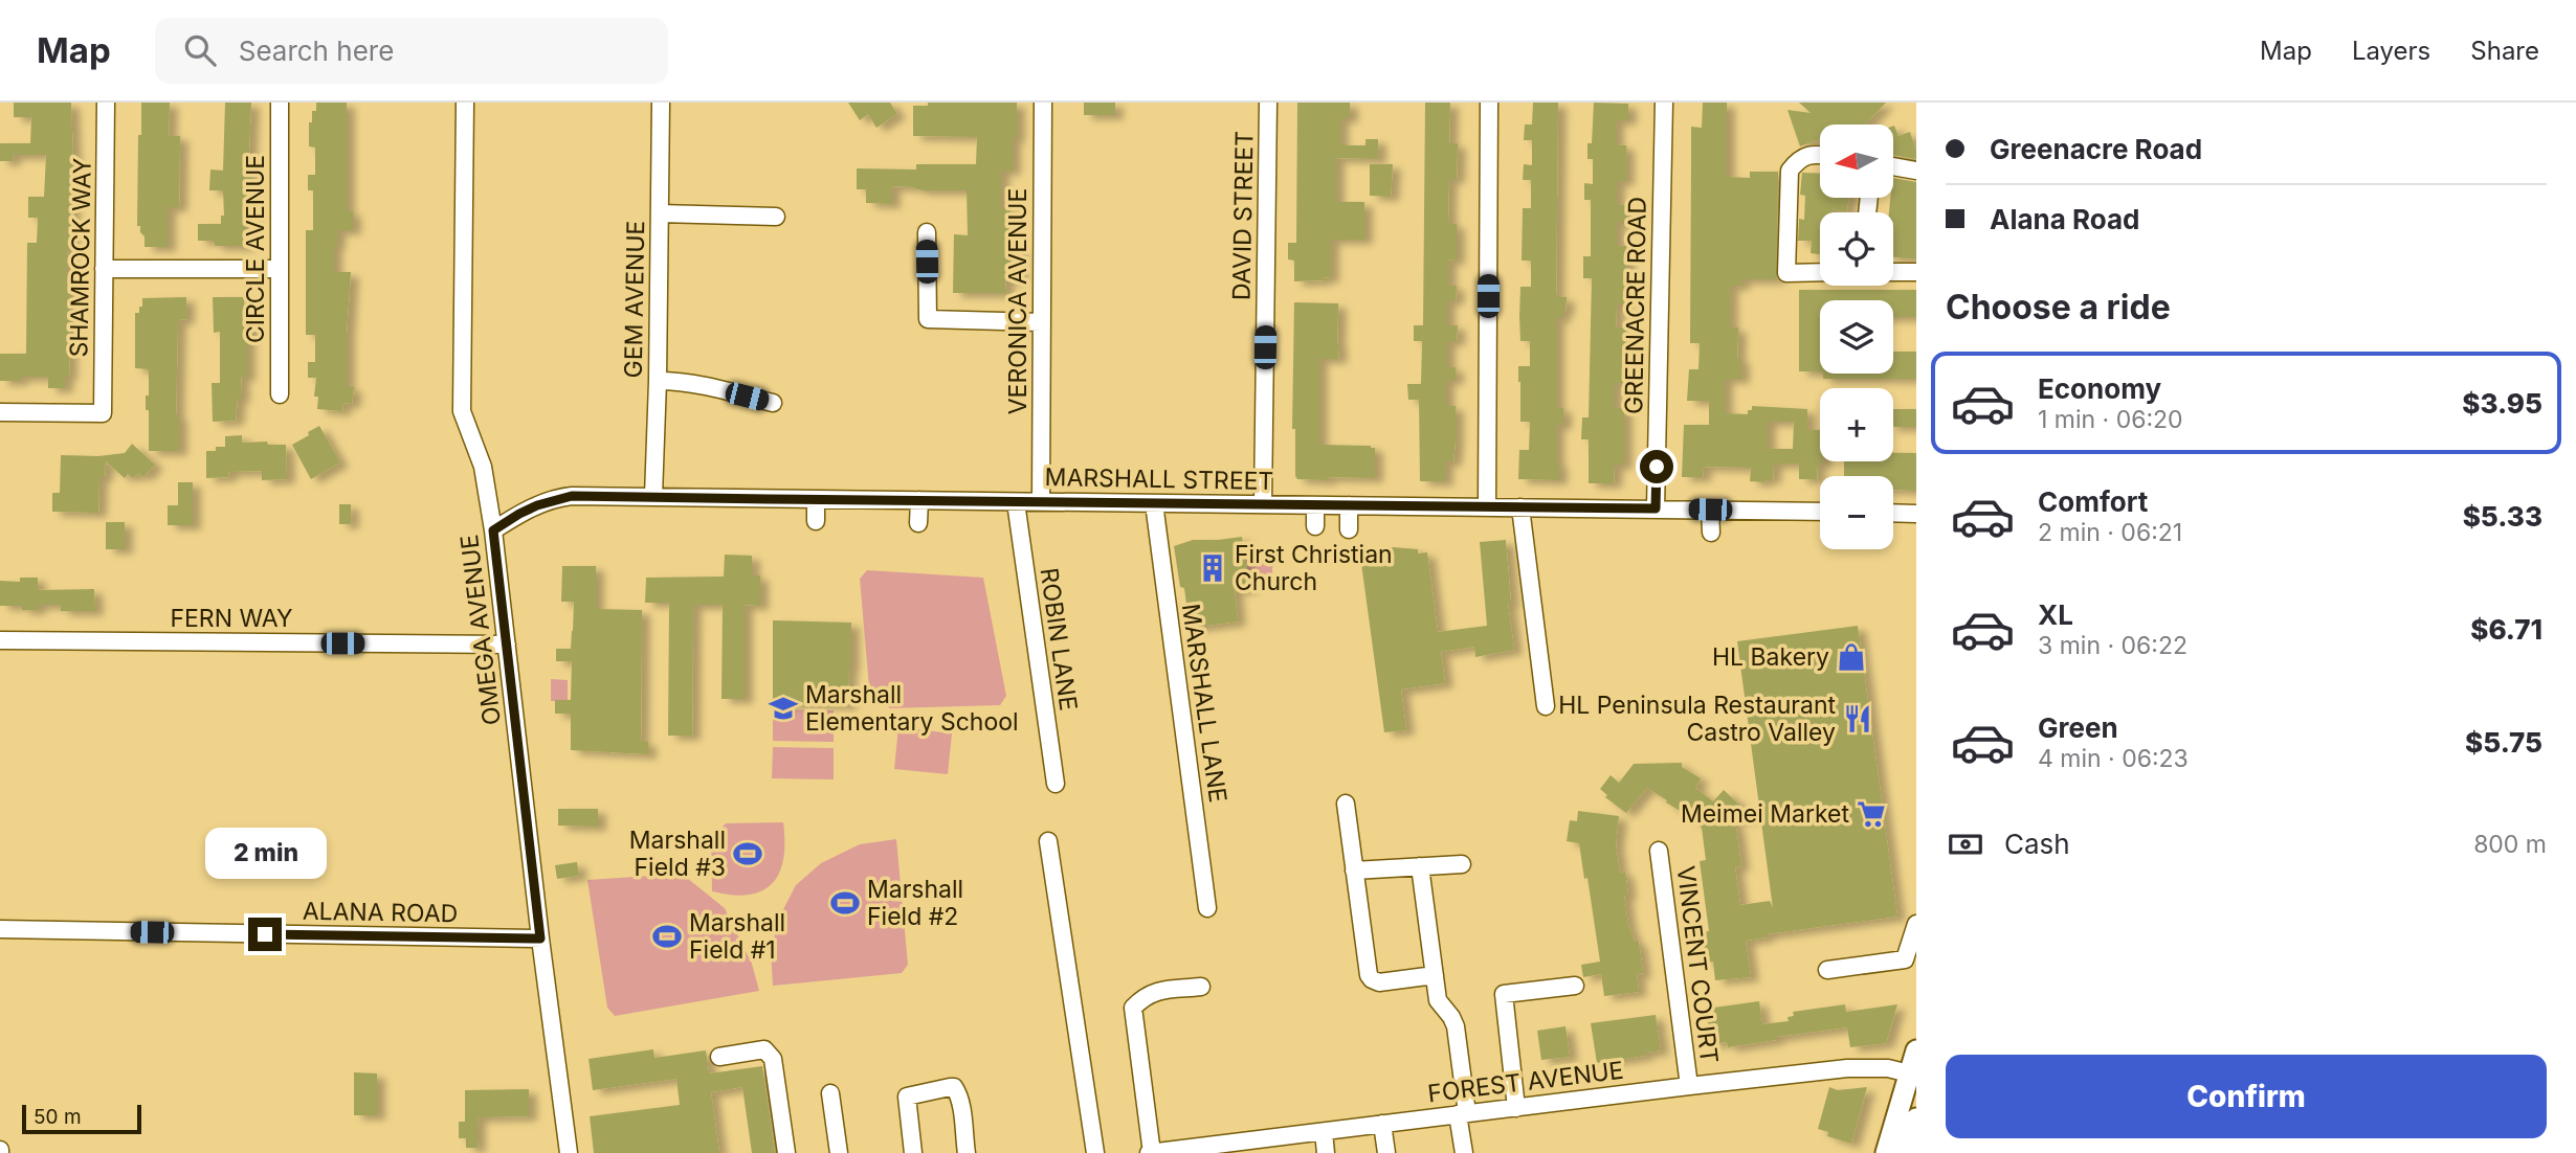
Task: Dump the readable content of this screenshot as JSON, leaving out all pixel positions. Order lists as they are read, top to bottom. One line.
{"streets":{"street":["DAVID STREET","CIRCLE AVENUE","SHAMROCK WAY","GEM AVENUE","VERONICA AVENUE","GREENACRE ROAD","MARSHALL STREET","FERN WAY","OMEGA AVENUE","ROBIN LANE","MARSHALL LANE","ALANA ROAD","VINCENT COURT","FOREST AVENUE"]},"crossings":[["DAVID STREET","MARSHALL STREET"],["GEM AVENUE","MARSHALL STREET"],["VERONICA AVENUE","MARSHALL STREET"],["GREENACRE ROAD","MARSHALL STREET"],["MARSHALL STREET","OMEGA AVENUE"],["MARSHALL STREET","ROBIN LANE"],["MARSHALL STREET","MARSHALL LANE"],["FERN WAY","OMEGA AVENUE"],["OMEGA AVENUE","ALANA ROAD"],["VINCENT COURT","FOREST AVENUE"]],"places":{"building":["First Christian Church"],"shop":["HL Bakery"],"school or university":["Marshall Elementary School"],"restaurant":["HL Peninsula Restaurant Castro Valley"],"supermarket":["Meimei Market"],"sports":["Marshall Field #3","Marshall Field #2","Marshall Field #1"]},"scale_bar":"50 m","north":"left","page":{"header":"Map","search":"Search here","nav":["Map","Layers","Share"],"banner":["Greenacre Road","Alana Road"],"map_buttons":["+","−"],"heading":"Choose a ride","list":[{"name":"Economy","note":"1 min · 06:20","value":"$3.95"},{"name":"Comfort","note":"2 min · 06:21","value":"$5.33"},{"name":"XL","note":"3 min · 06:22","value":"$6.71"},{"name":"Green","note":"4 min · 06:23","value":"$5.75"}],"pay":["Cash","800 m"],"bubble":"2 min","buttons":"Confirm","scale":"50 m"}}
